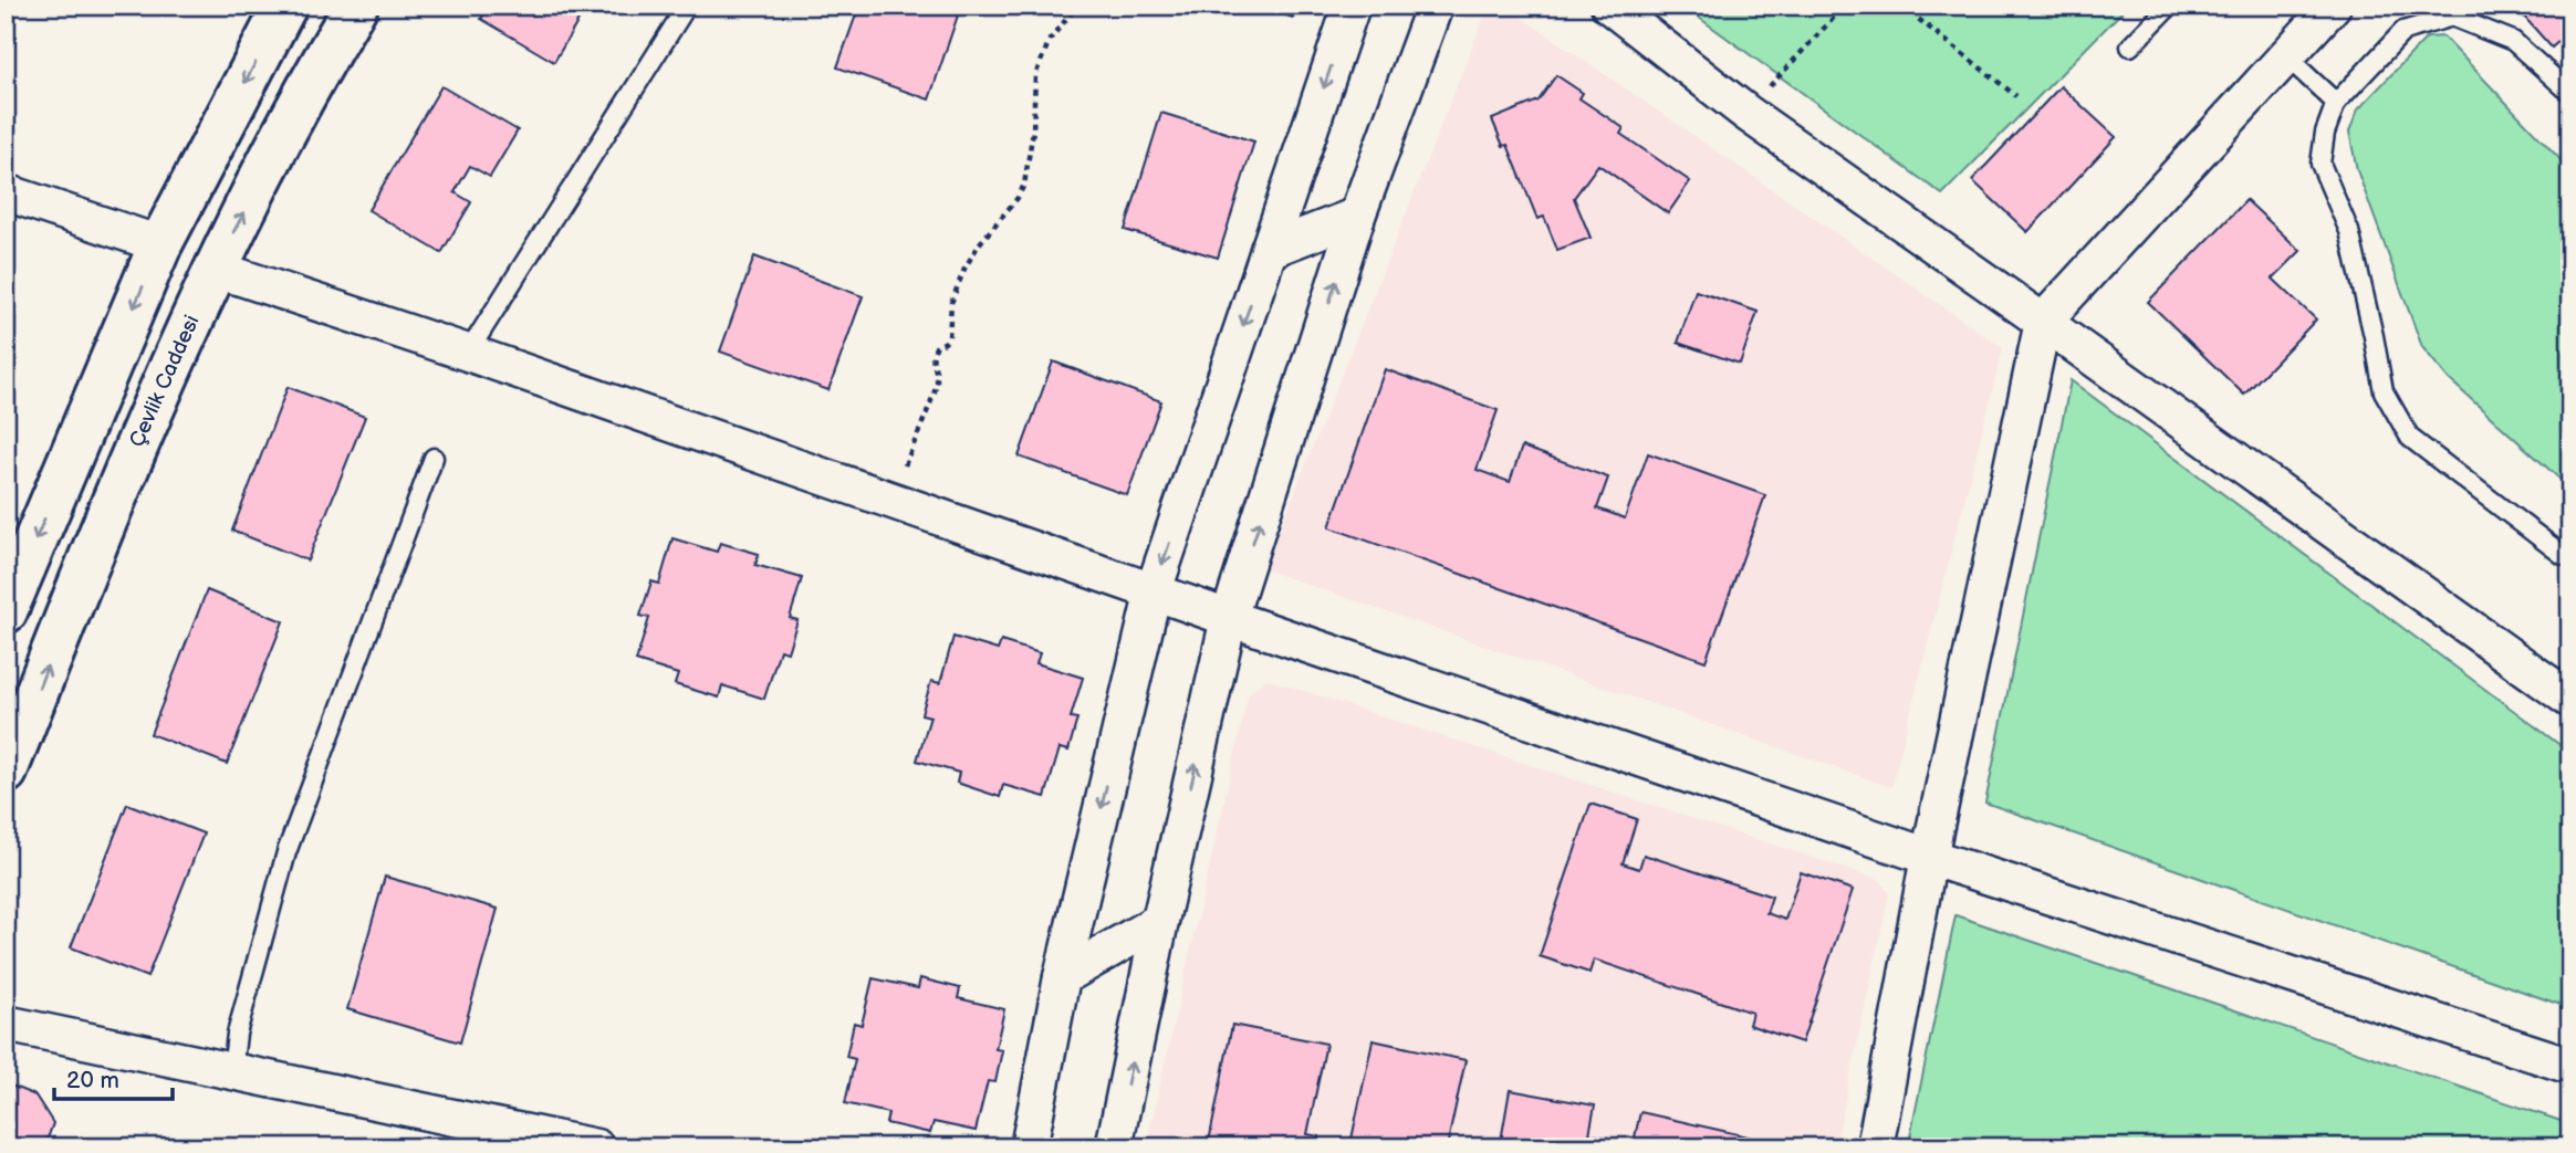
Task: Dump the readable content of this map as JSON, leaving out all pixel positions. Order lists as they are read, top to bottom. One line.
{"streets":{"main road":["Çevlik Caddesi"]},"scale_bar":"20 m"}
